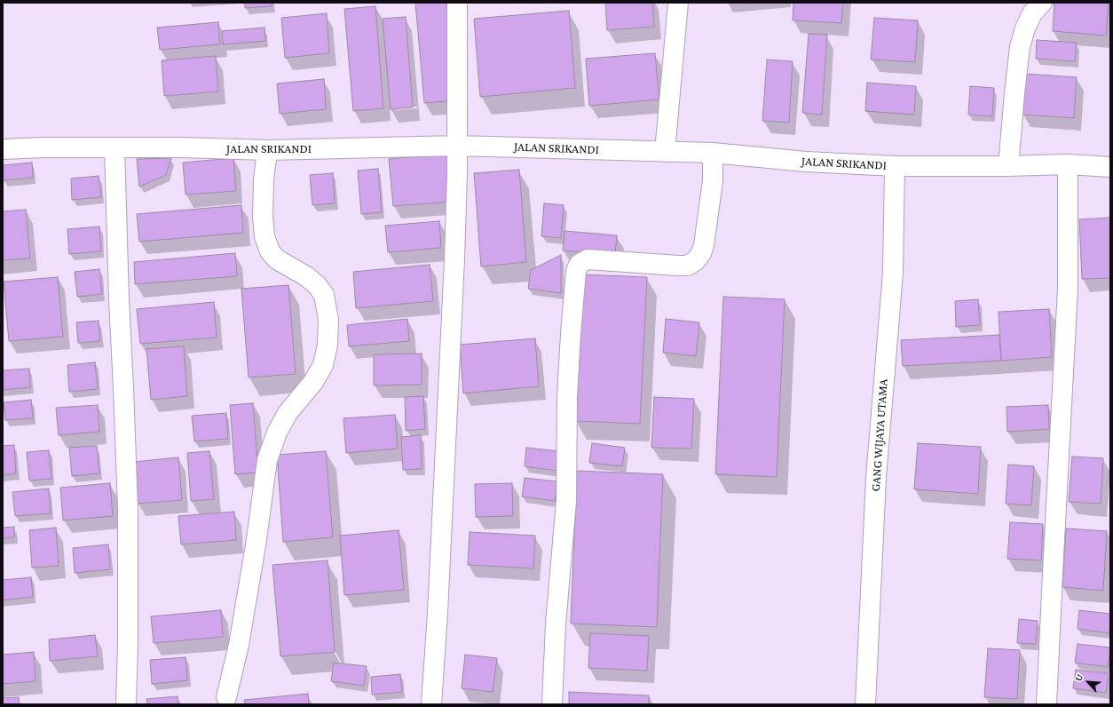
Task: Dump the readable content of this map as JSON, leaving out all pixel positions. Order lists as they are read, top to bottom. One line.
{"streets":{"street":["JALAN SRIKANDI","GANG WIJAYA UTAMA"]},"crossings":[["JALAN SRIKANDI","GANG WIJAYA UTAMA"]],"north":"top left"}
